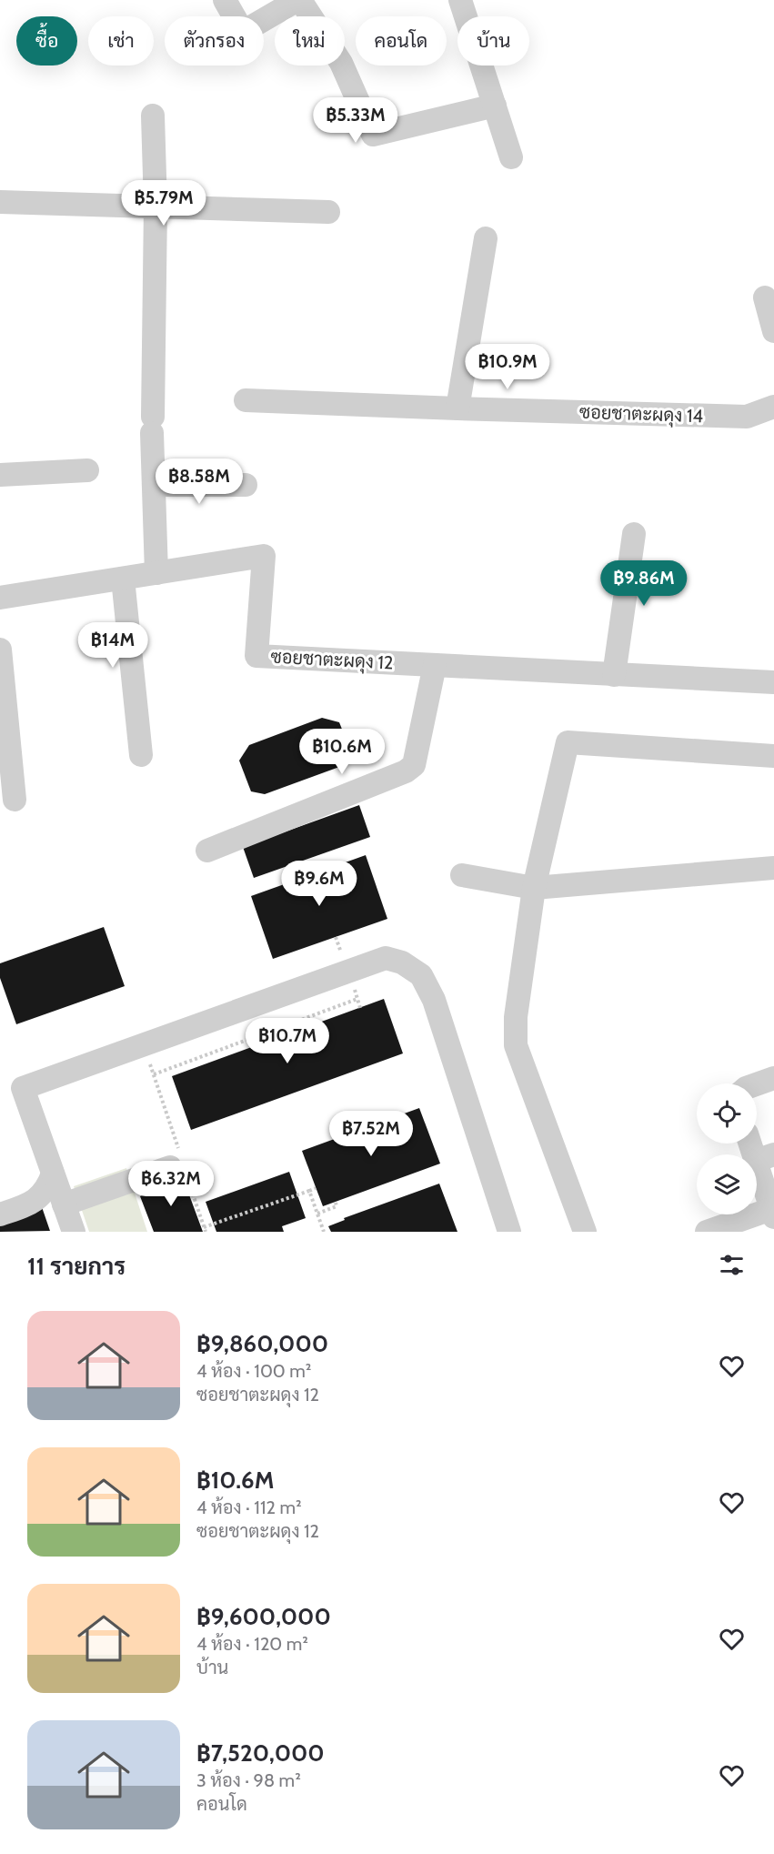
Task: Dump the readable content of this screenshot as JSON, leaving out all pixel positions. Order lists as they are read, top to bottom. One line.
{"streets":{"street":["ซอยชาตะผดุง 14","ซอยชาตะผดุง 12"]},"page":{"chip":["ซื้อ","เช่า","ตัวกรอง","ใหม่","คอนโด","บ้าน"],"price":["฿5.33M","฿5.79M","฿10.9M","฿8.58M","฿9.86M","฿14M","฿10.6M","฿9.6M","฿10.7M","฿7.52M","฿6.32M"],"heading":"11 รายการ","list":[{"name":"฿9,860,000","note":"4 ห้อง · 100 m² · ซอยชาตะผดุง 12"},{"name":"฿10.6M","note":"4 ห้อง · 112 m² · ซอยชาตะผดุง 12"},{"name":"฿9,600,000","note":"4 ห้อง · 120 m² · บ้าน"},{"name":"฿7,520,000","note":"3 ห้อง · 98 m² · คอนโด"}]}}
